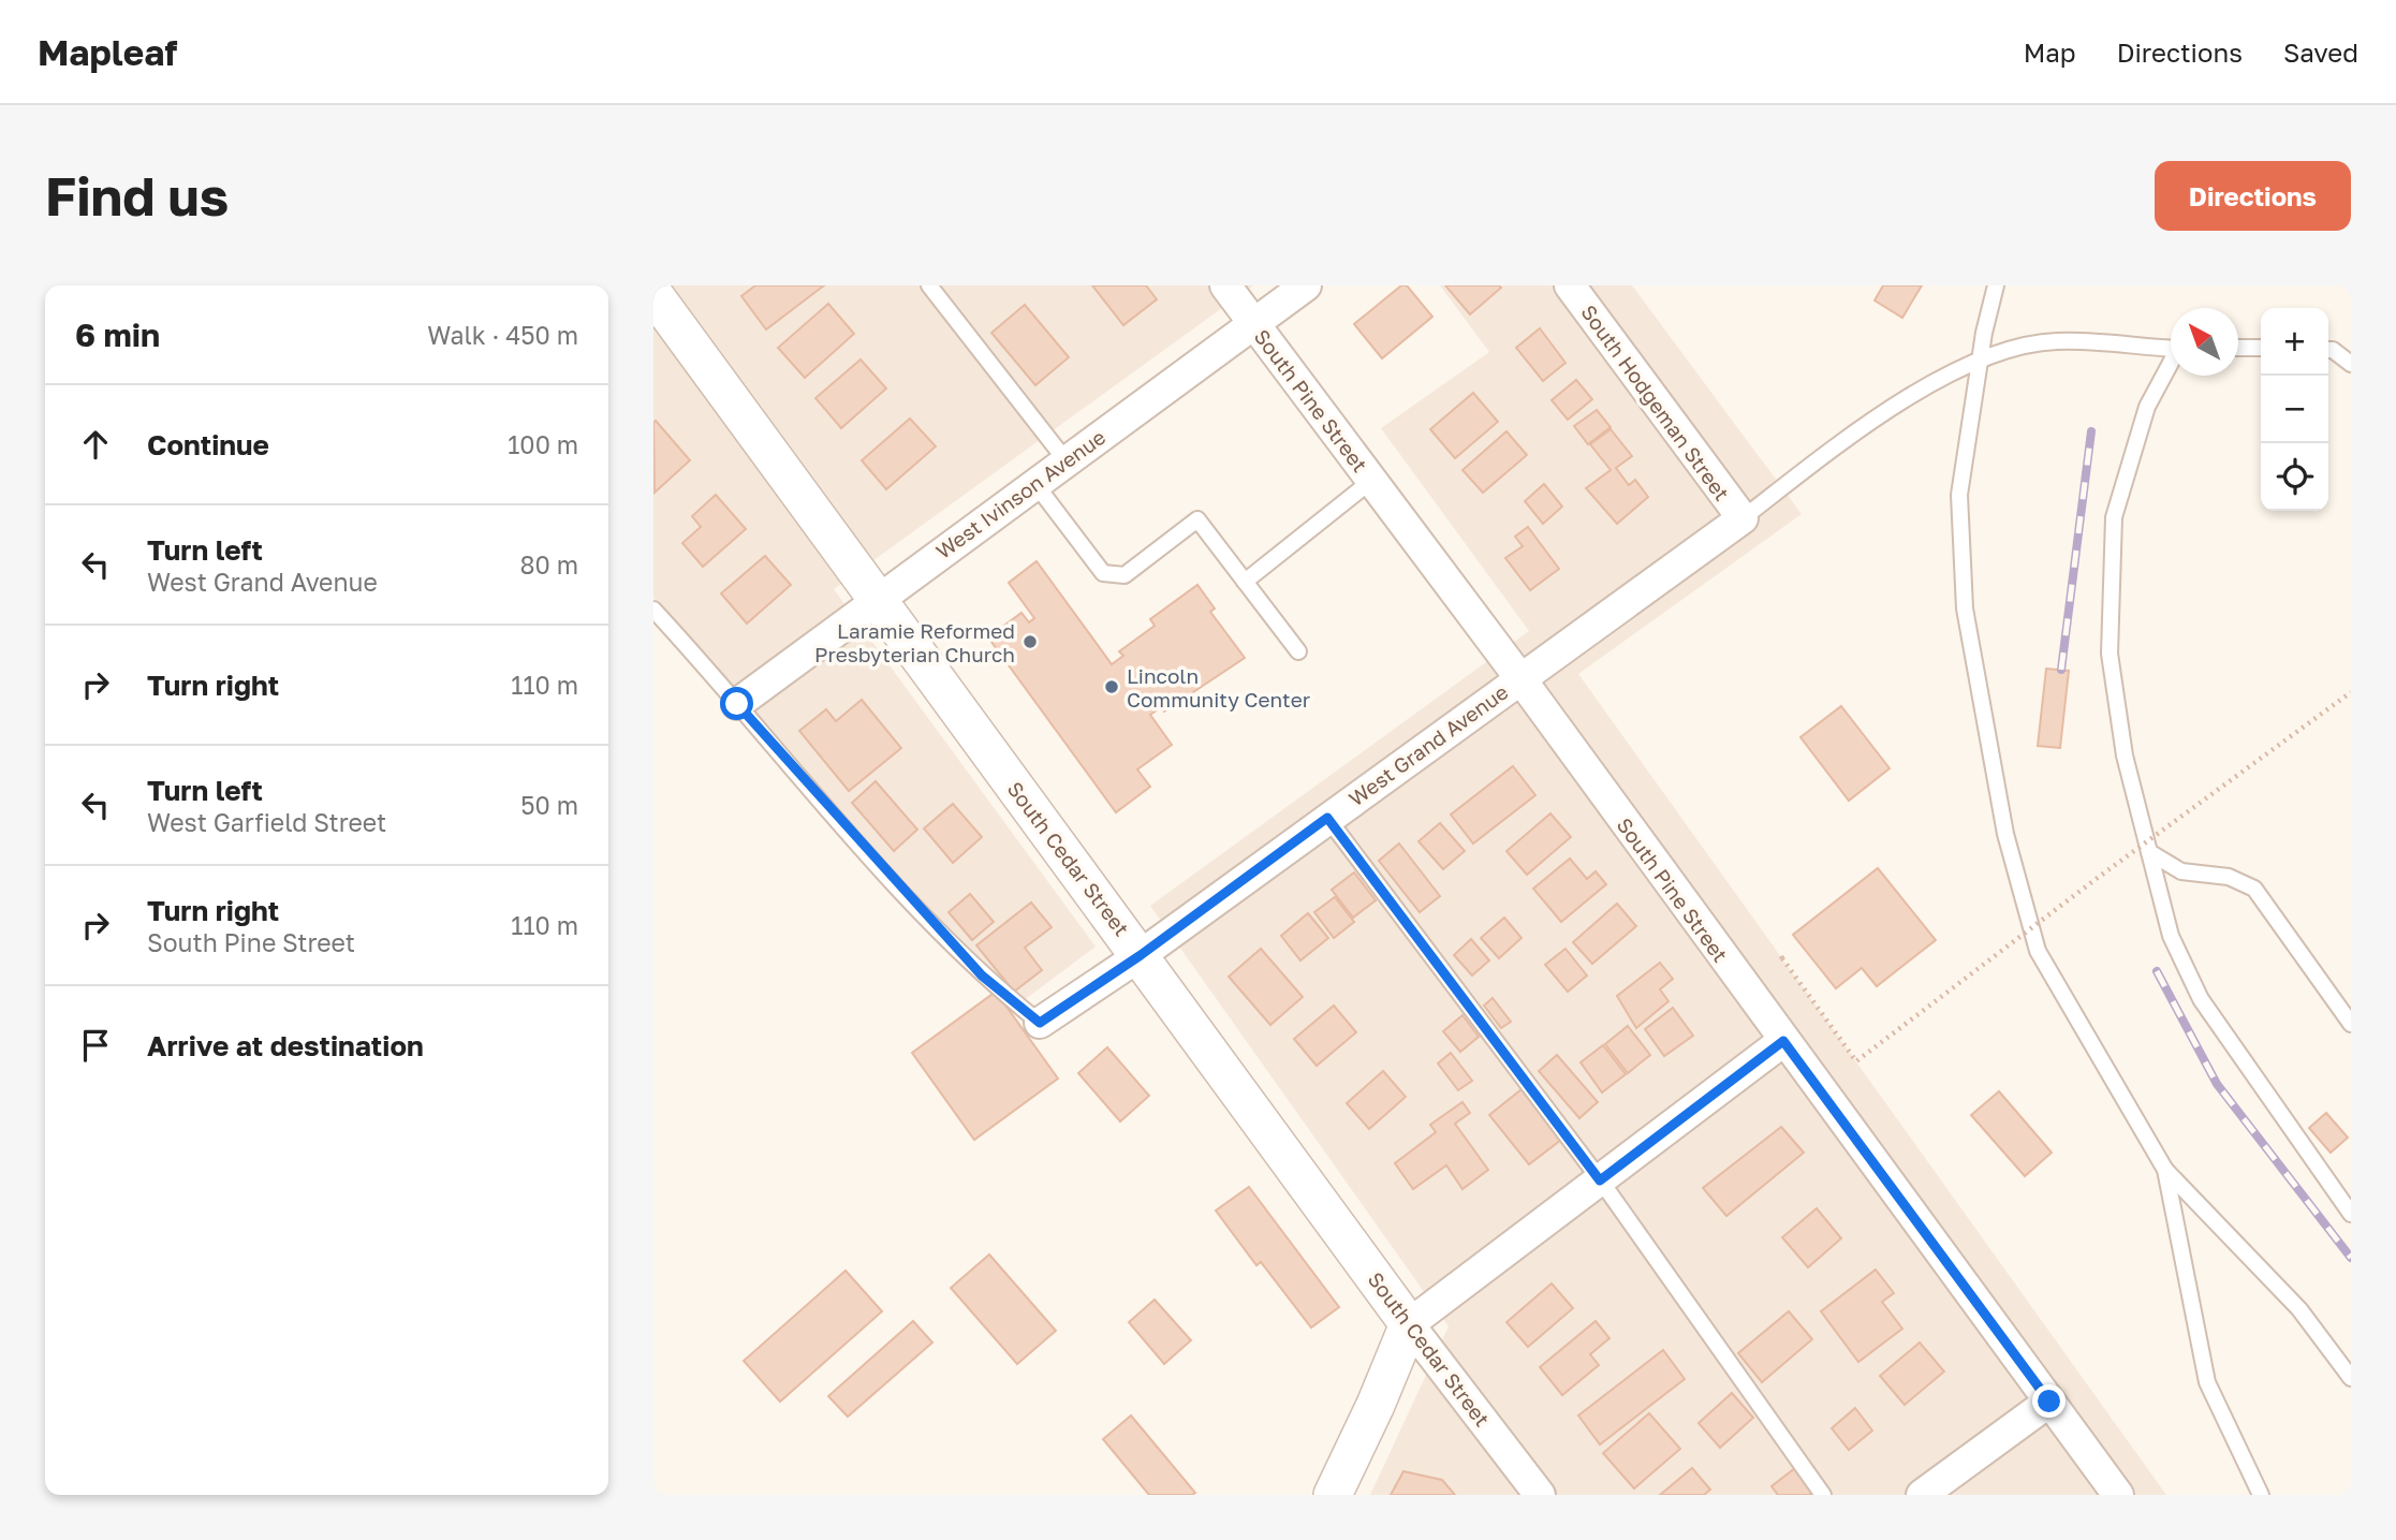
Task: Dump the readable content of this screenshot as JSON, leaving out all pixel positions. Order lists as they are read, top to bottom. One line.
{"streets":{"street":["South Pine Street","South Hodgeman Street","West Ivinson Avenue","West Grand Avenue","South Cedar Street"]},"crossings":[["South Pine Street","West Ivinson Avenue"],["South Pine Street","West Grand Avenue"],["South Hodgeman Street","West Grand Avenue"],["West Ivinson Avenue","South Cedar Street"],["West Grand Avenue","South Cedar Street"]],"places":["Laramie Reformed Presbyterian Church","Lincoln Community Center"],"north":"top left","page":{"header":"Mapleaf","nav":["Map","Directions","Saved"],"buttons":"Directions","title":"Find us","heading":["6 min","Walk · 450 m"],"map_buttons":["+","−"],"list":[["Continue","100 m"],["Turn left","West Grand Avenue","80 m"],["Turn right","110 m"],["Turn left","West Garfield Street","50 m"],["Turn right","South Pine Street","110 m"],"Arrive at destination"]}}
